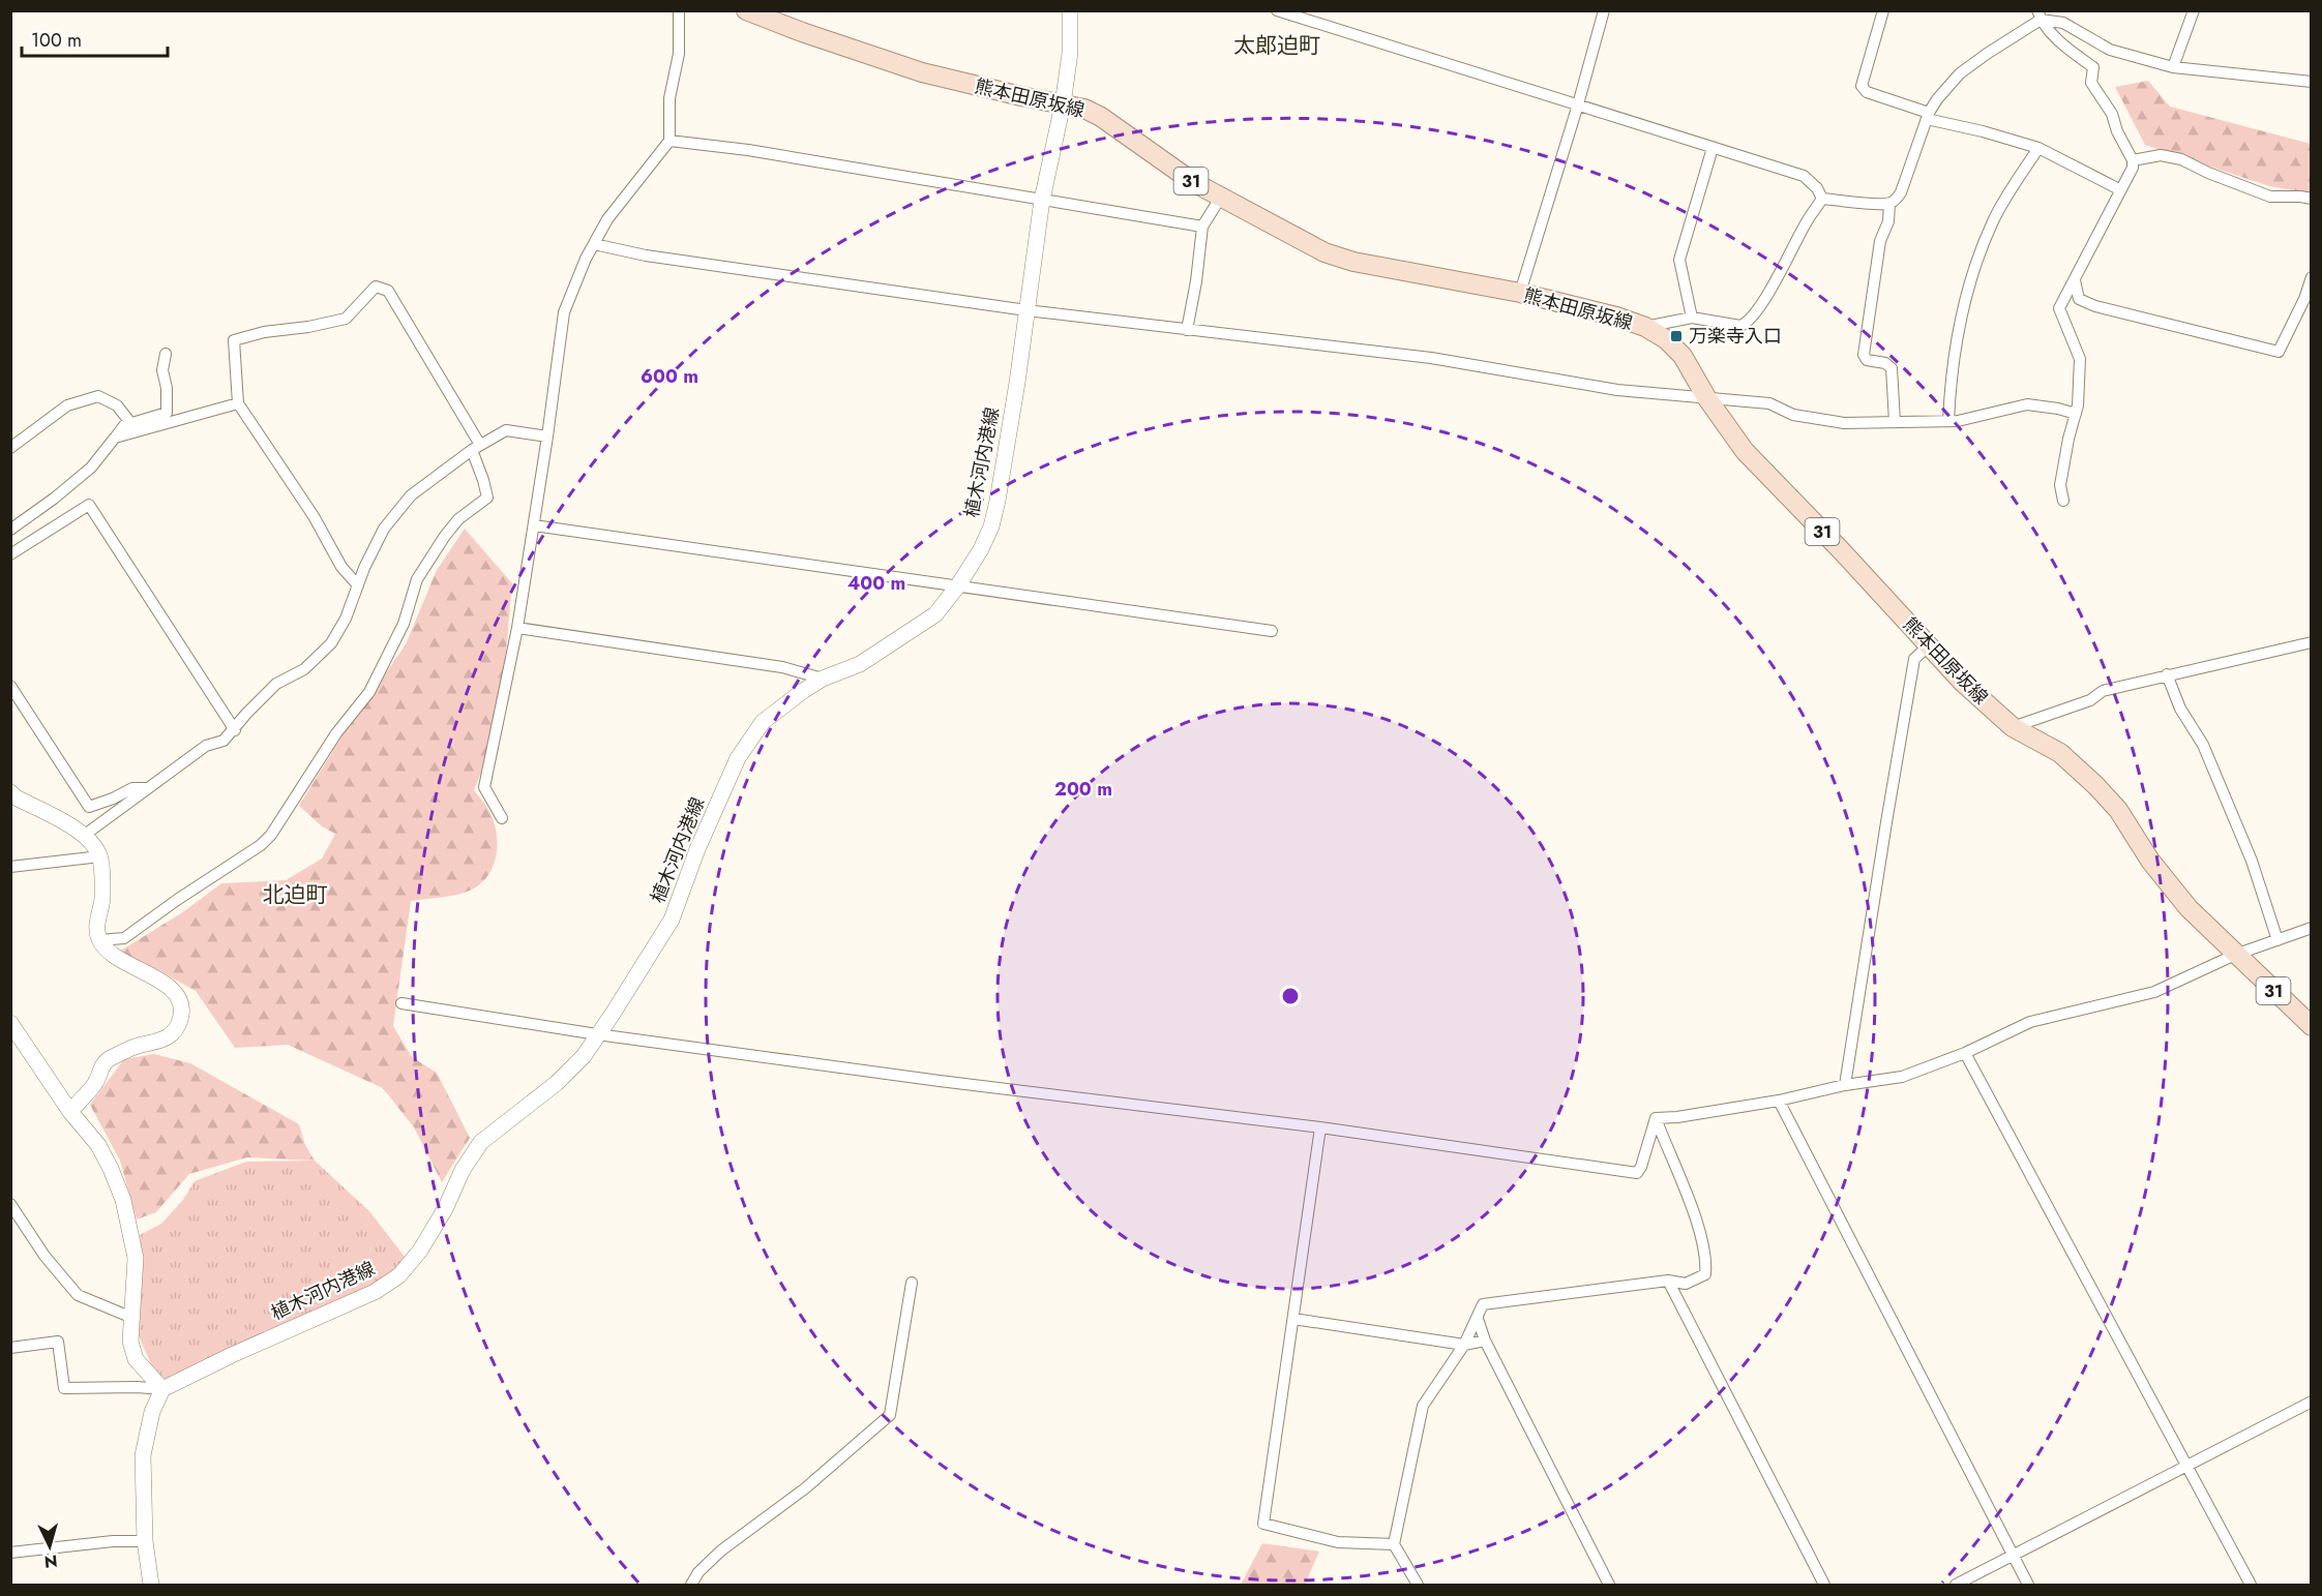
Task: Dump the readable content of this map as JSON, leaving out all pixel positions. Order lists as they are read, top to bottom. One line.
{"streets":{"main road":["熊本田原坂線","31","植木河内港線"]},"crossings":[["熊本田原坂線","植木河内港線"]],"districts":["太郎迫町","北迫町"],"places":{"transit":["万楽寺入口"]},"scale_bar":"100 m","north":"bottom","rings":["600 m","400 m","200 m"]}
